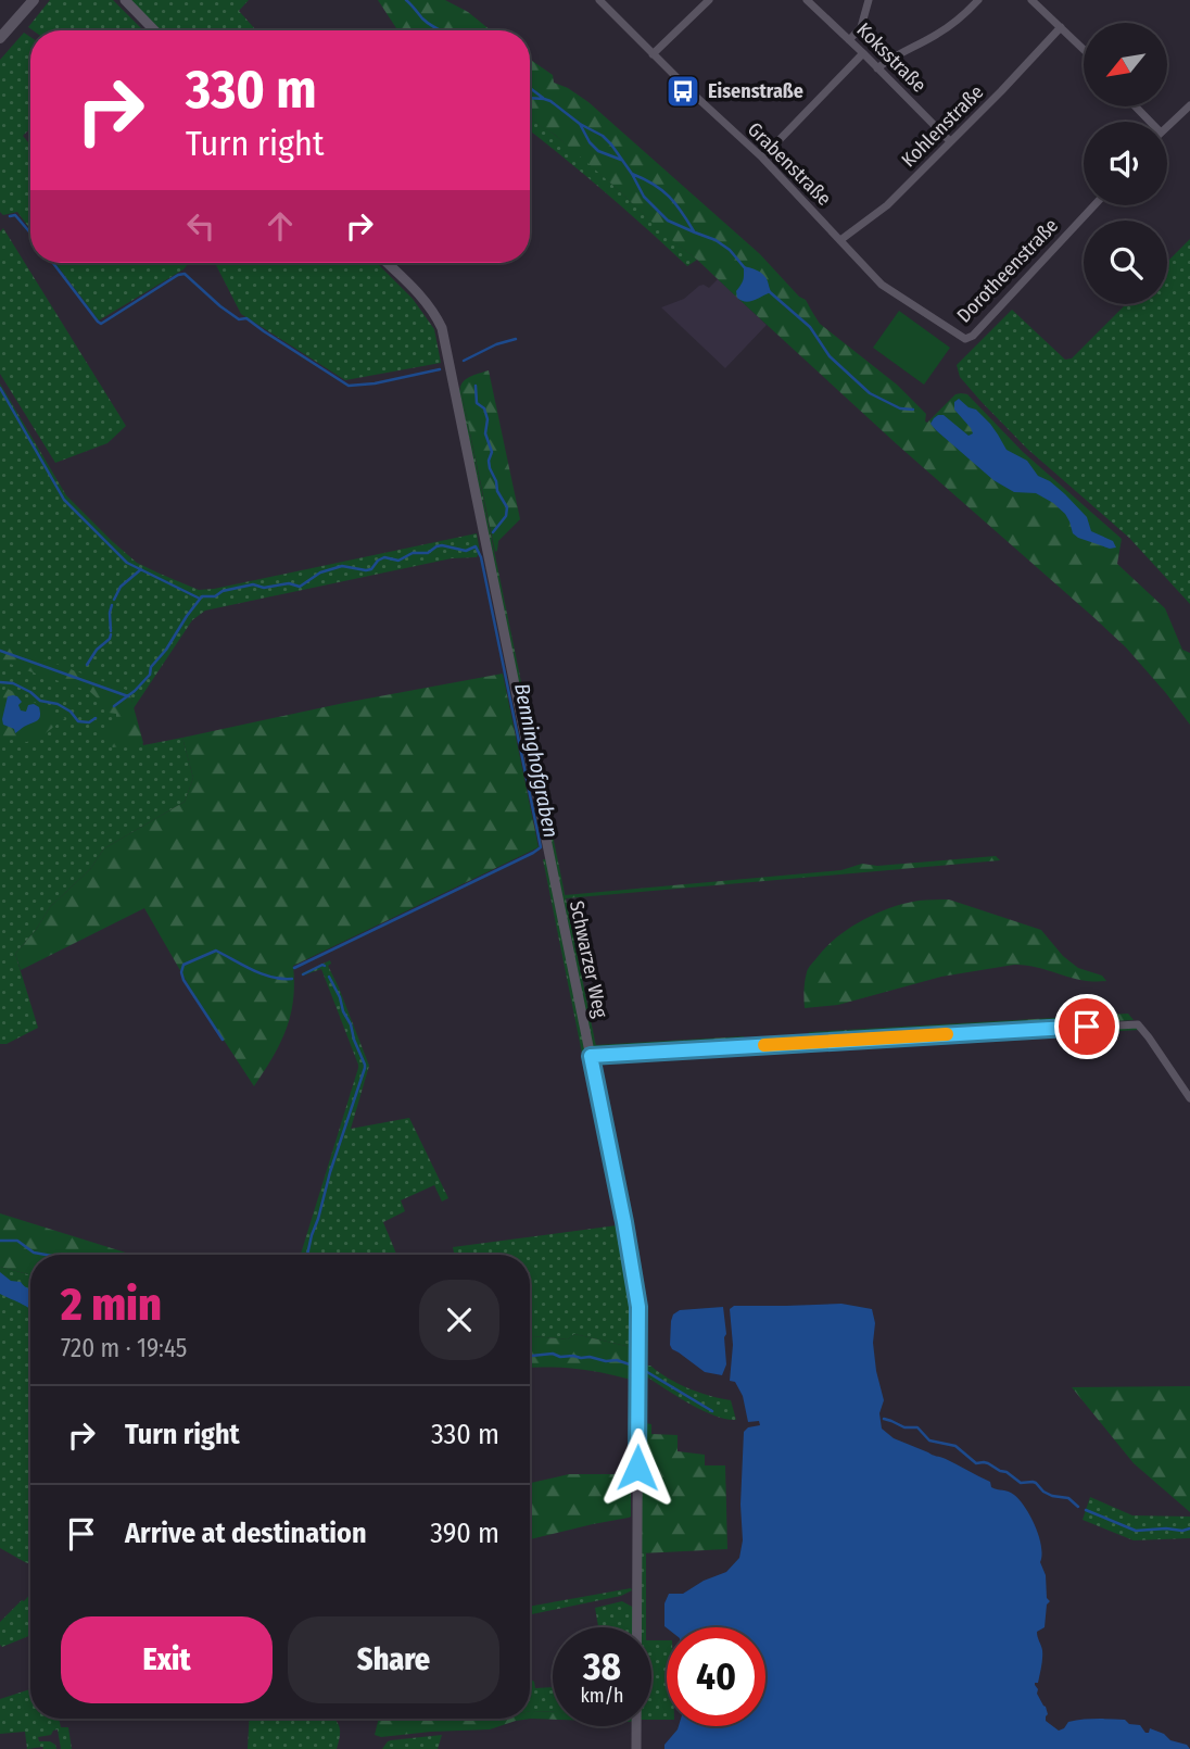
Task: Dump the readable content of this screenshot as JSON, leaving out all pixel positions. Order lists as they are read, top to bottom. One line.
{"streets":{"street":["Koksstraße","Kohlenstraße","Grabenstraße","Dorotheenstraße","Schwarzer Weg"]},"crossings":[["Koksstraße","Kohlenstraße"],["Kohlenstraße","Grabenstraße"],["Grabenstraße","Dorotheenstraße"]],"water":["Benninghofgraben"],"places":{"bus stop":["Eisenstraße"]},"north":"bottom left","page":{"turn":["330 m","Turn right"],"heading":["2 min","720 m · 19:45"],"list":[{"name":"Turn right","value":"330 m"},{"name":"Arrive at destination","value":"390 m"}],"buttons":["Exit","Share"],"speed":"38 km/h","limit":"40"}}
